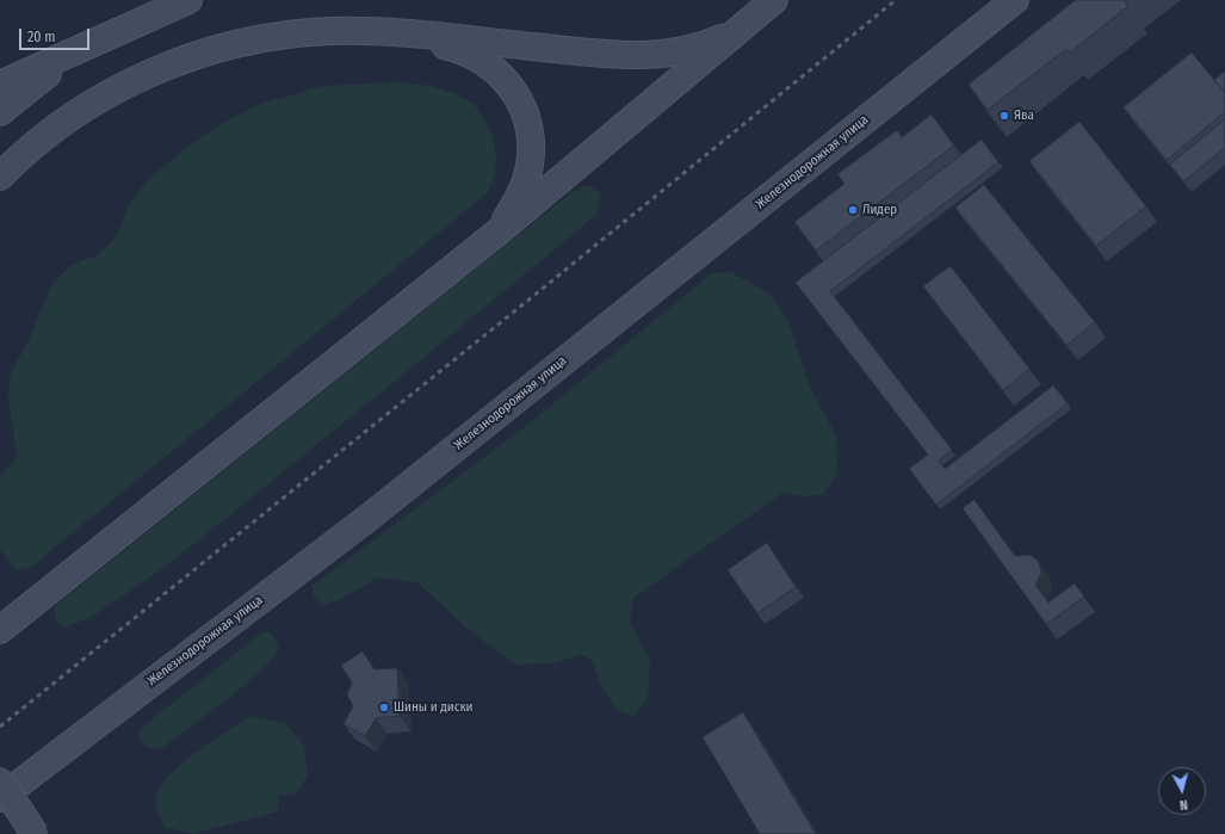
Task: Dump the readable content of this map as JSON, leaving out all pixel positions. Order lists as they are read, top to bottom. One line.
{"streets":{"street":["Железнодорожная улица"]},"places":["Ява","Лидер","Шины и диски"],"scale_bar":"20 m","north":"bottom"}
